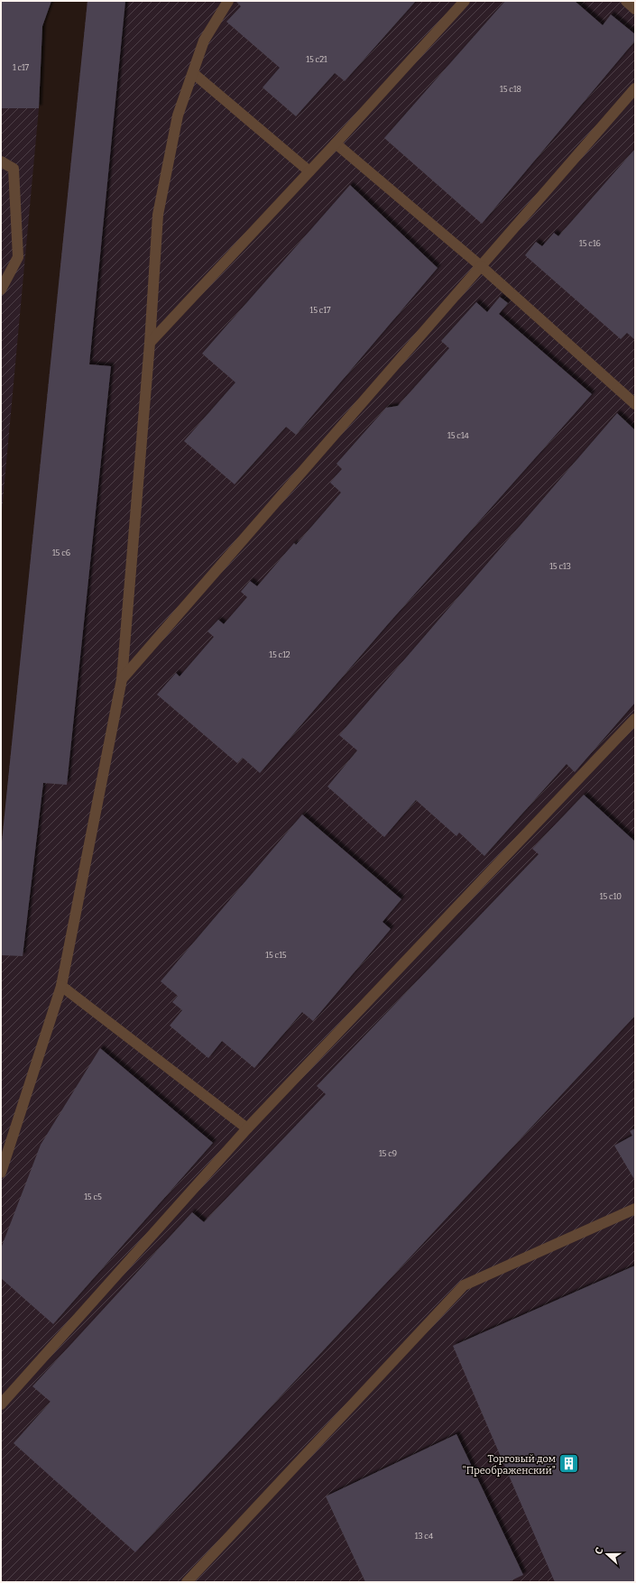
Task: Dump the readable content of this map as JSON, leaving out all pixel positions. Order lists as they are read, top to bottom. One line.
{"places":{"building":["Торговый дом \"Преображенский\""]},"house_numbers":["15 с21","1 с17","15 с18","15 с16","15 с17","15 с14","15 с6","15 с13","15 с12","15 с10","15 с15","15 с9","15 с5","13 с4"],"north":"left"}
